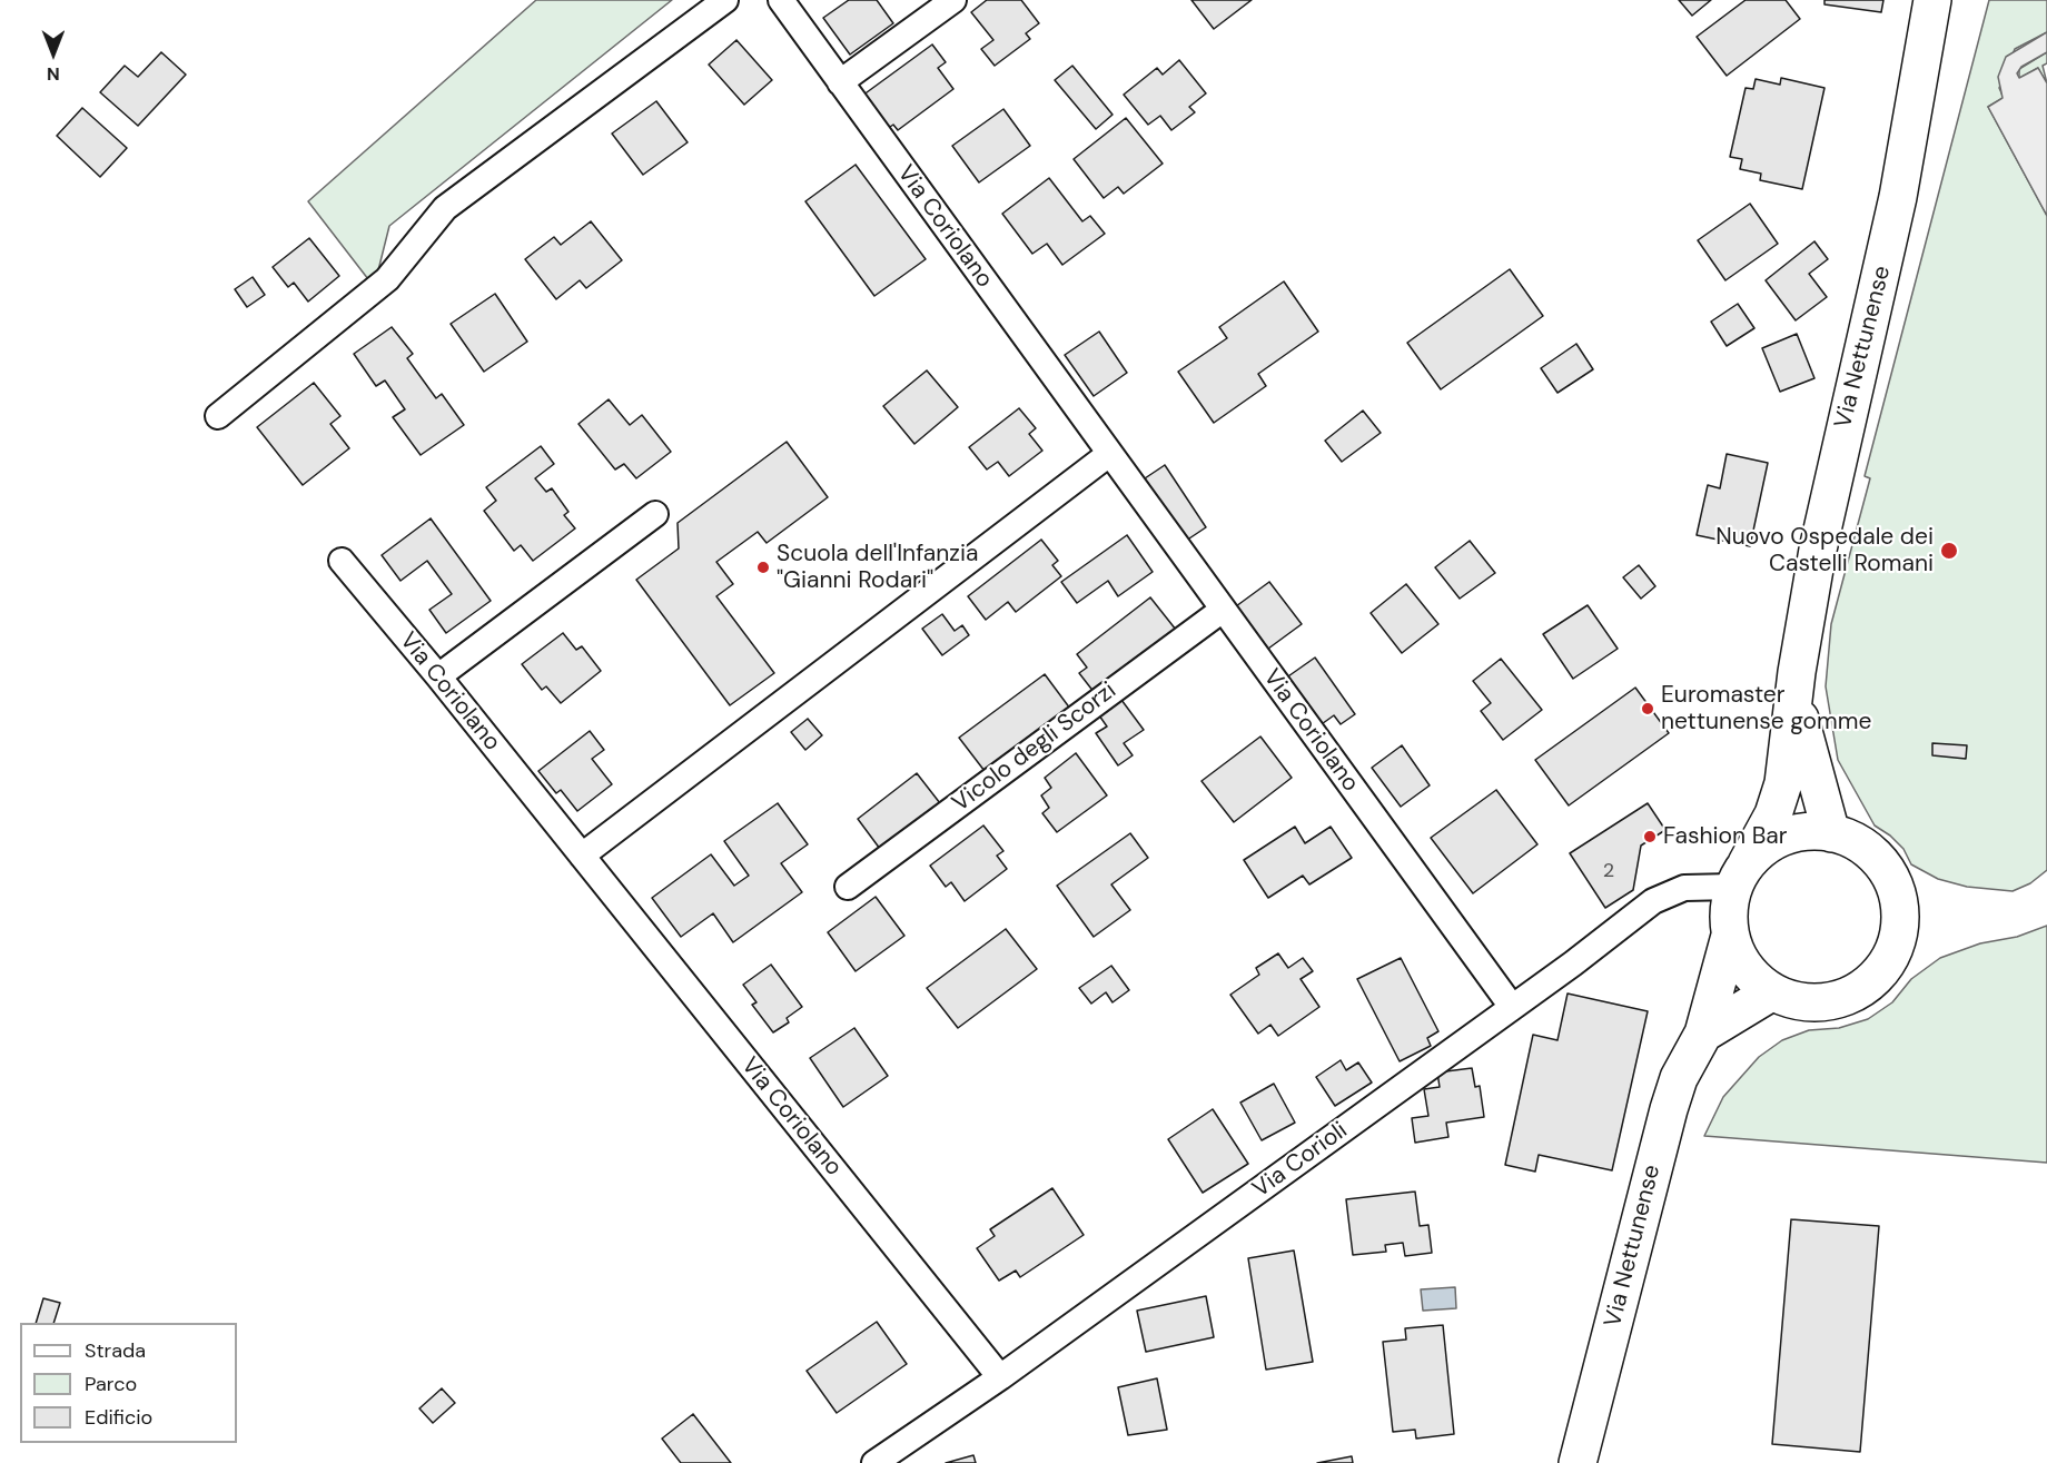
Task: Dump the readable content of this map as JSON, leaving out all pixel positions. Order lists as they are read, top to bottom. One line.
{"streets":{"main road":["Via Nettunense"],"street":["Via Coriolano","Vicolo degli Scorzi","Via Corioli"]},"crossings":[["Via Coriolano","Vicolo degli Scorzi"],["Via Coriolano","Via Corioli"],["Via Nettunense","Via Corioli"]],"places":["Nuovo Ospedale dei Castelli Romani","Scuola dell'Infanzia \"Gianni Rodari\"","Euromaster nettunense gomme","Fashion Bar"],"house_numbers":["2"],"legend":["Strada","Parco","Edificio"],"north":"bottom"}
